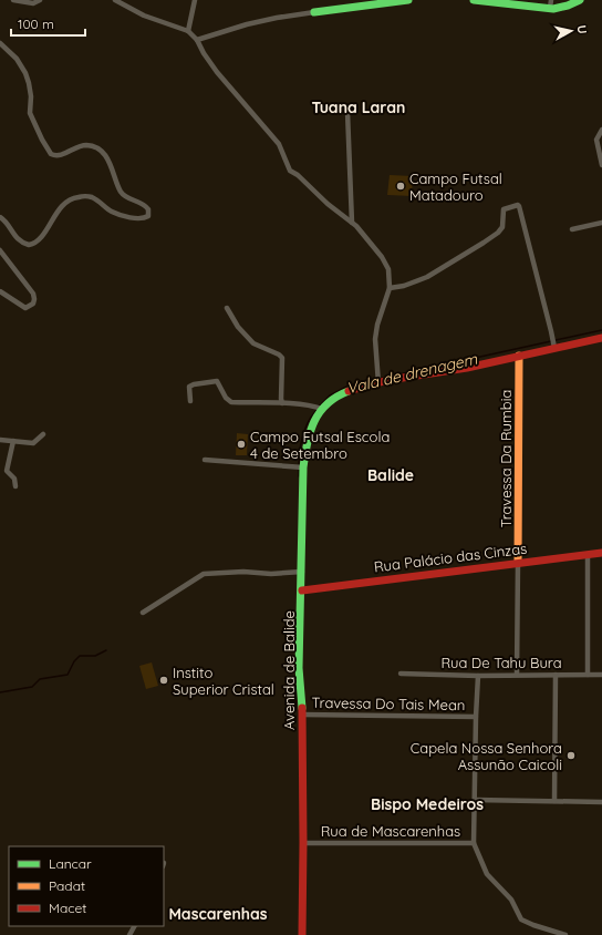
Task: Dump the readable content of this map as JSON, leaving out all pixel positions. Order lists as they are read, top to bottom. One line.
{"streets":{"main road":["Travessa Da Rumbia","Rua Palácio das Cinzas","Avenida de Balide"],"street":["Rua De Tahu Bura","Travessa Do Tais Mean","Rua de Mascarenhas"]},"crossings":[["Travessa Da Rumbia","Rua Palácio das Cinzas"],["Rua Palácio das Cinzas","Avenida de Balide"],["Avenida de Balide","Travessa Do Tais Mean"],["Avenida de Balide","Rua de Mascarenhas"]],"districts":["Tuana Laran","Balide","Bispo Medeiros","Mascarenhas"],"water":["Vala de drenagem"],"places":["Campo Futsal Matadouro","Campo Futsal Escola 4 de Setembro","Instito Superior Cristal","Capela Nossa Senhora Assunão Caicoli"],"legend":["Lancar","Padat","Macet"],"scale_bar":"100 m","north":"right"}
